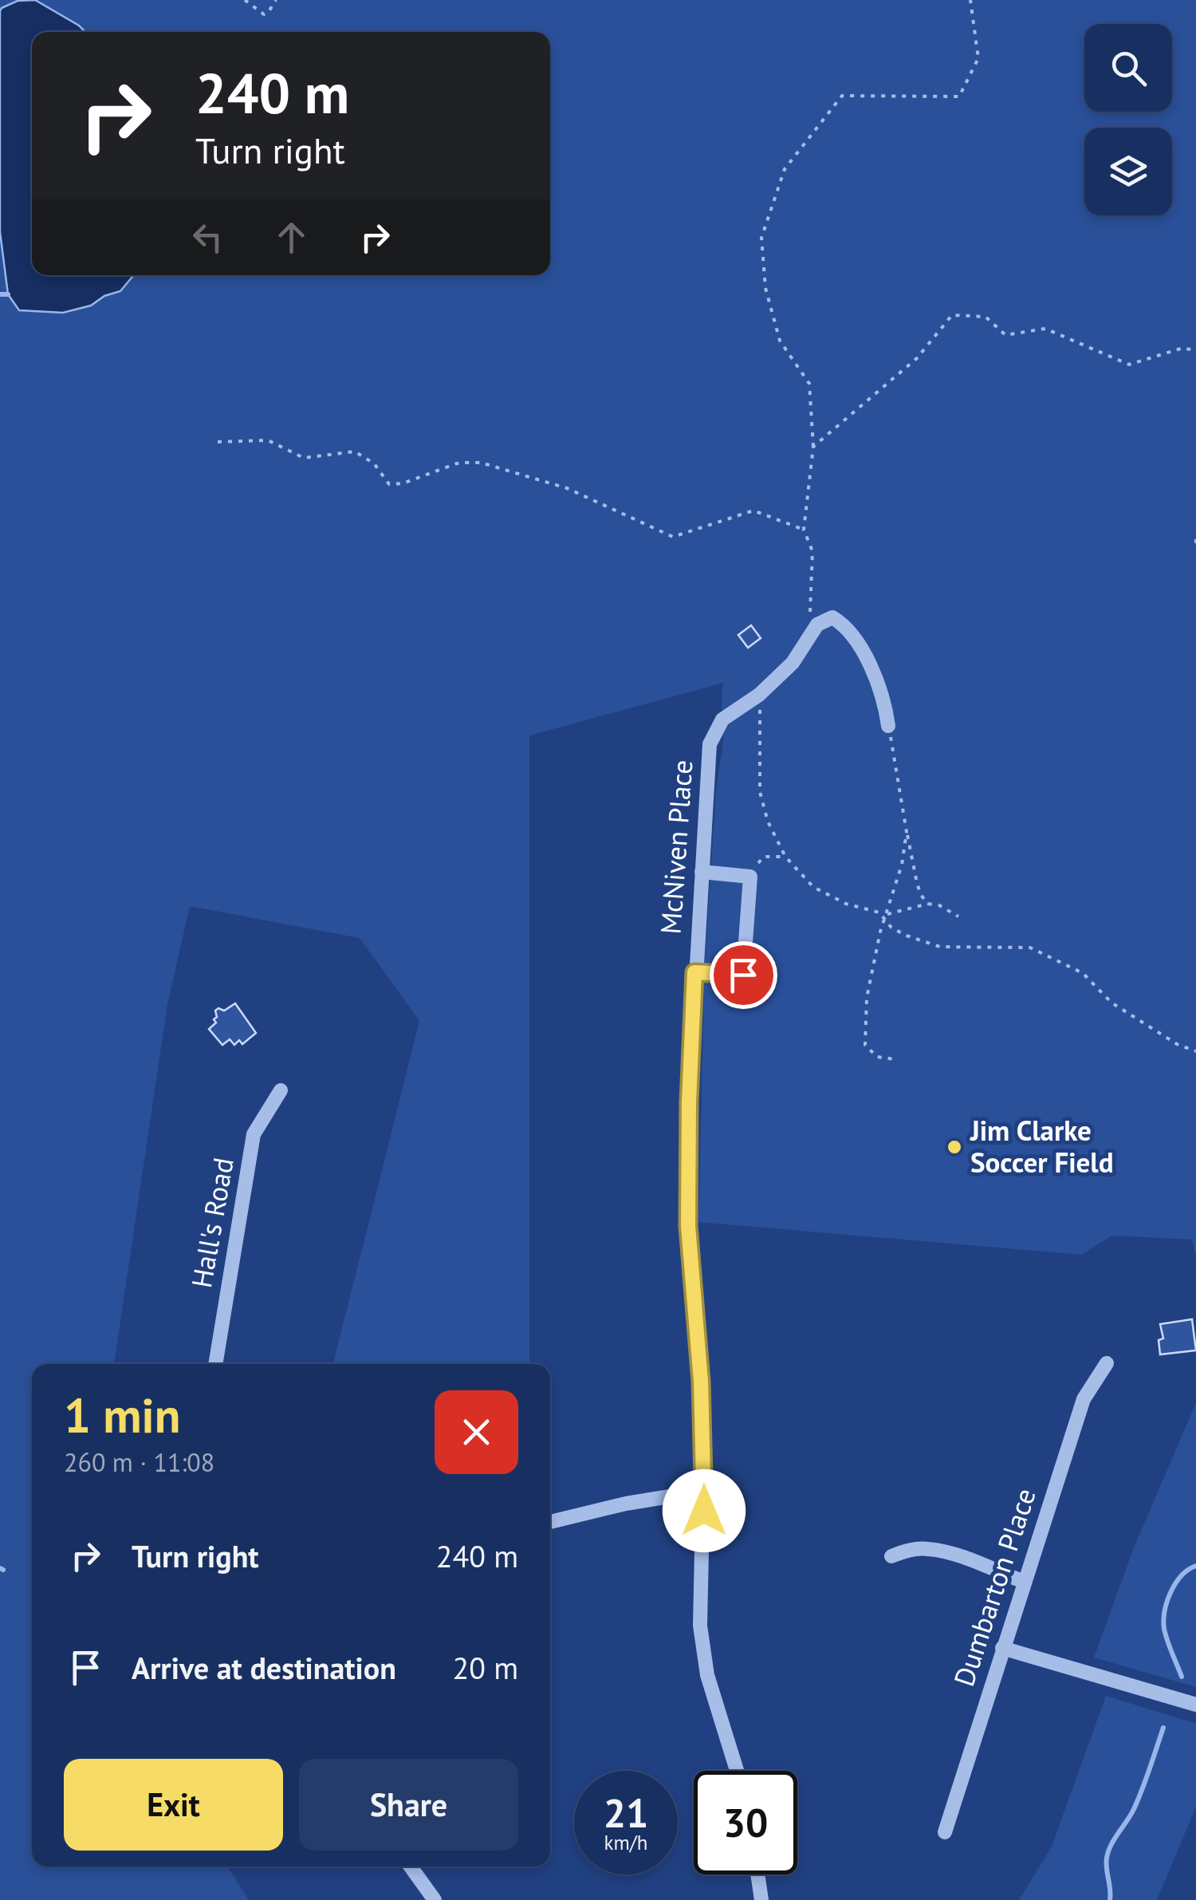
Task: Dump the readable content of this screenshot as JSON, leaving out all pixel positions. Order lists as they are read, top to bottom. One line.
{"streets":{"street":["McNiven Place","Hall's Road","Dumbarton Place"]},"places":["Jim Clarke Soccer Field"],"page":{"turn":["240 m","Turn right"],"heading":["1 min","260 m · 11:08"],"list":[{"name":"Turn right","value":"240 m"},{"name":"Arrive at destination","value":"20 m"}],"buttons":["Exit","Share"],"speed":"21 km/h","limit":"30"}}
